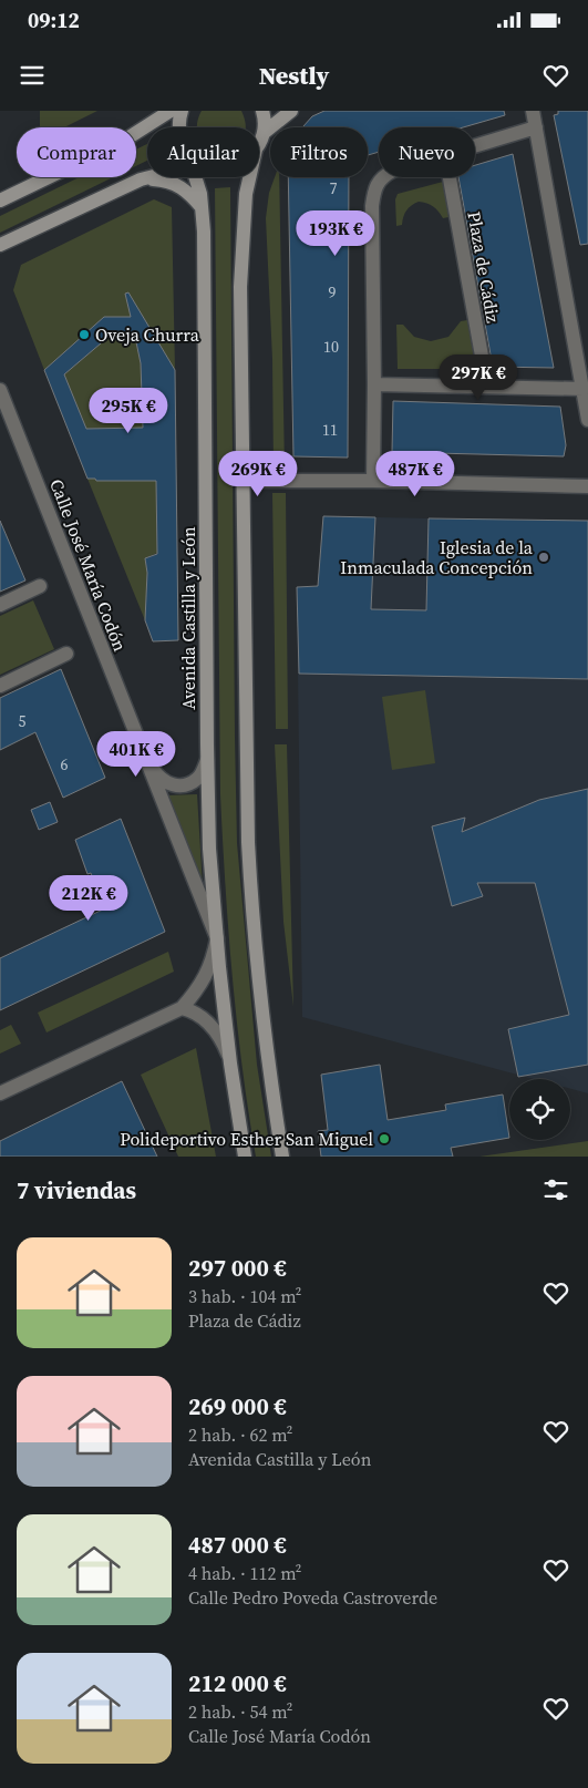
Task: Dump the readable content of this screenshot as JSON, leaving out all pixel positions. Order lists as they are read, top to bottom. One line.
{"streets":{"main road":["Avenida Castilla y León"],"street":["Plaza de Cádiz","Calle José María Codón"]},"crossings":[["Calle José María Codón","Avenida Castilla y León"]],"places":["Oveja Churra","Iglesia de la Inmaculada Concepción","Polideportivo Esther San Miguel"],"house_numbers":["7","9","10","11","5","6"],"page":{"status":"09:12","header":"Nestly","chip":["Comprar","Alquilar","Filtros","Nuevo"],"price":["193K €","297K €","295K €","269K €","487K €","401K €","212K €"],"heading":"7 viviendas","list":[{"name":"297 000 €","note":"3 hab. · 104 m² · Plaza de Cádiz"},{"name":"269 000 €","note":"2 hab. · 62 m² · Avenida Castilla y León"},{"name":"487 000 €","note":"4 hab. · 112 m² · Calle Pedro Poveda Castroverde"},{"name":"212 000 €","note":"2 hab. · 54 m² · Calle José María Codón"}]}}
